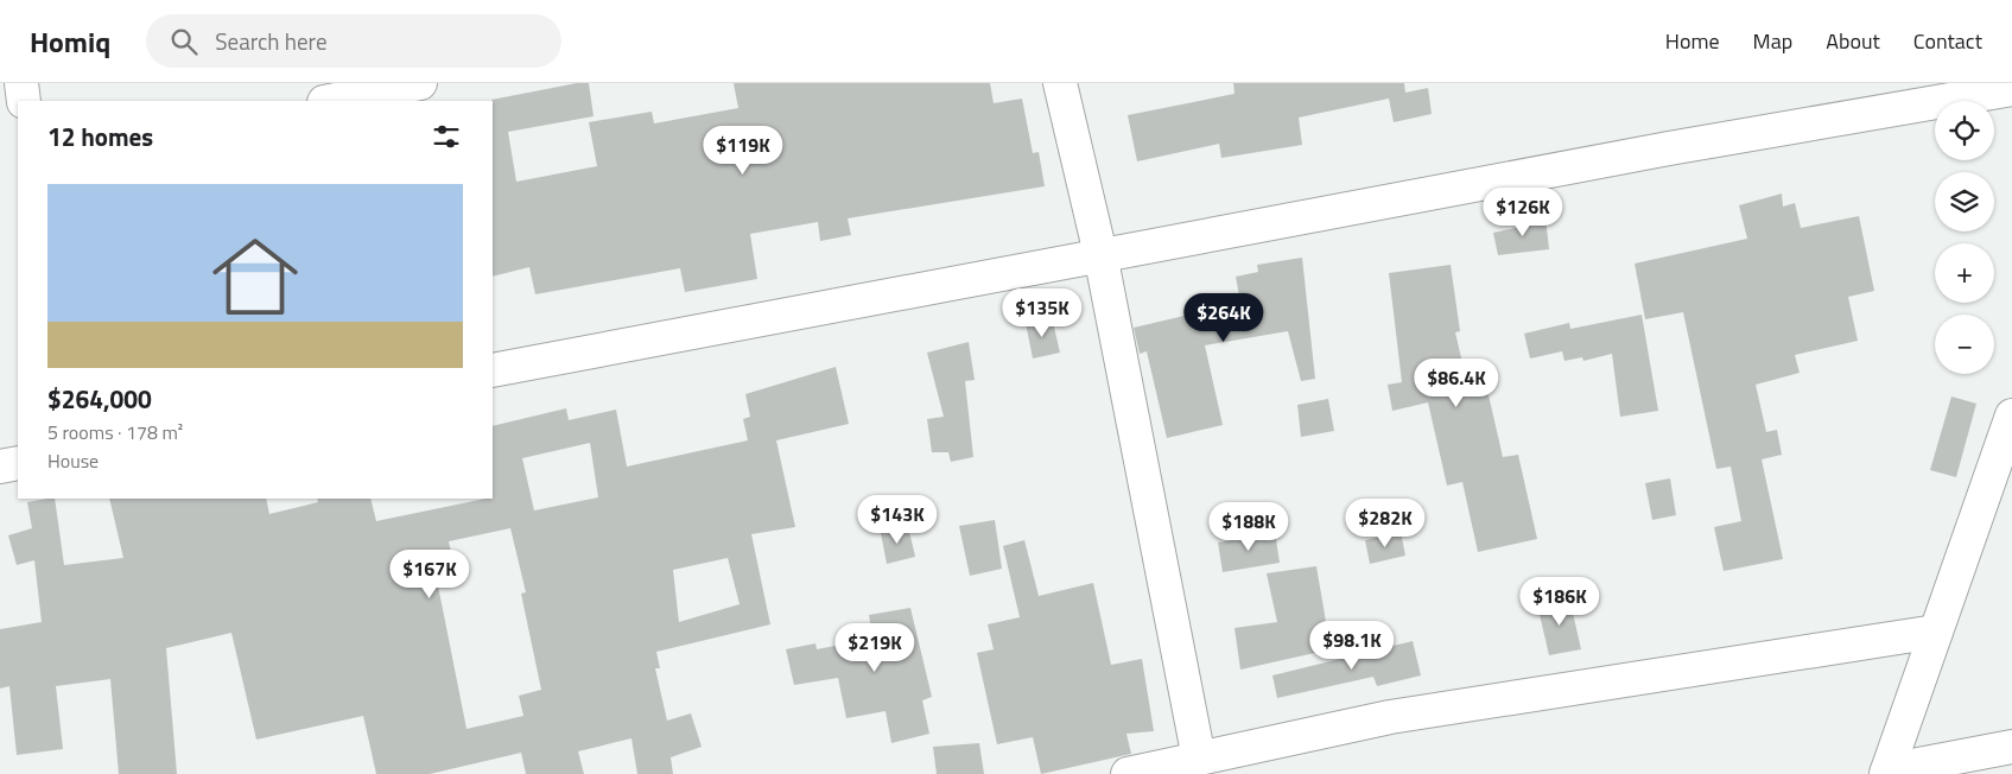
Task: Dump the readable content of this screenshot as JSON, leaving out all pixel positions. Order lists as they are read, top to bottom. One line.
{"page":{"header":"Homiq","search":"Search here","nav":["Home","Map","About","Contact"],"map_buttons":["+","−"],"heading":"12 homes","price":["$119K","$126K","$135K","$264K","$86.4K","$143K","$282K","$188K","$167K","$186K","$98.1K","$219K"],"list":[{"name":"$264,000","note":"5 rooms · 178 m² · House"}]}}
